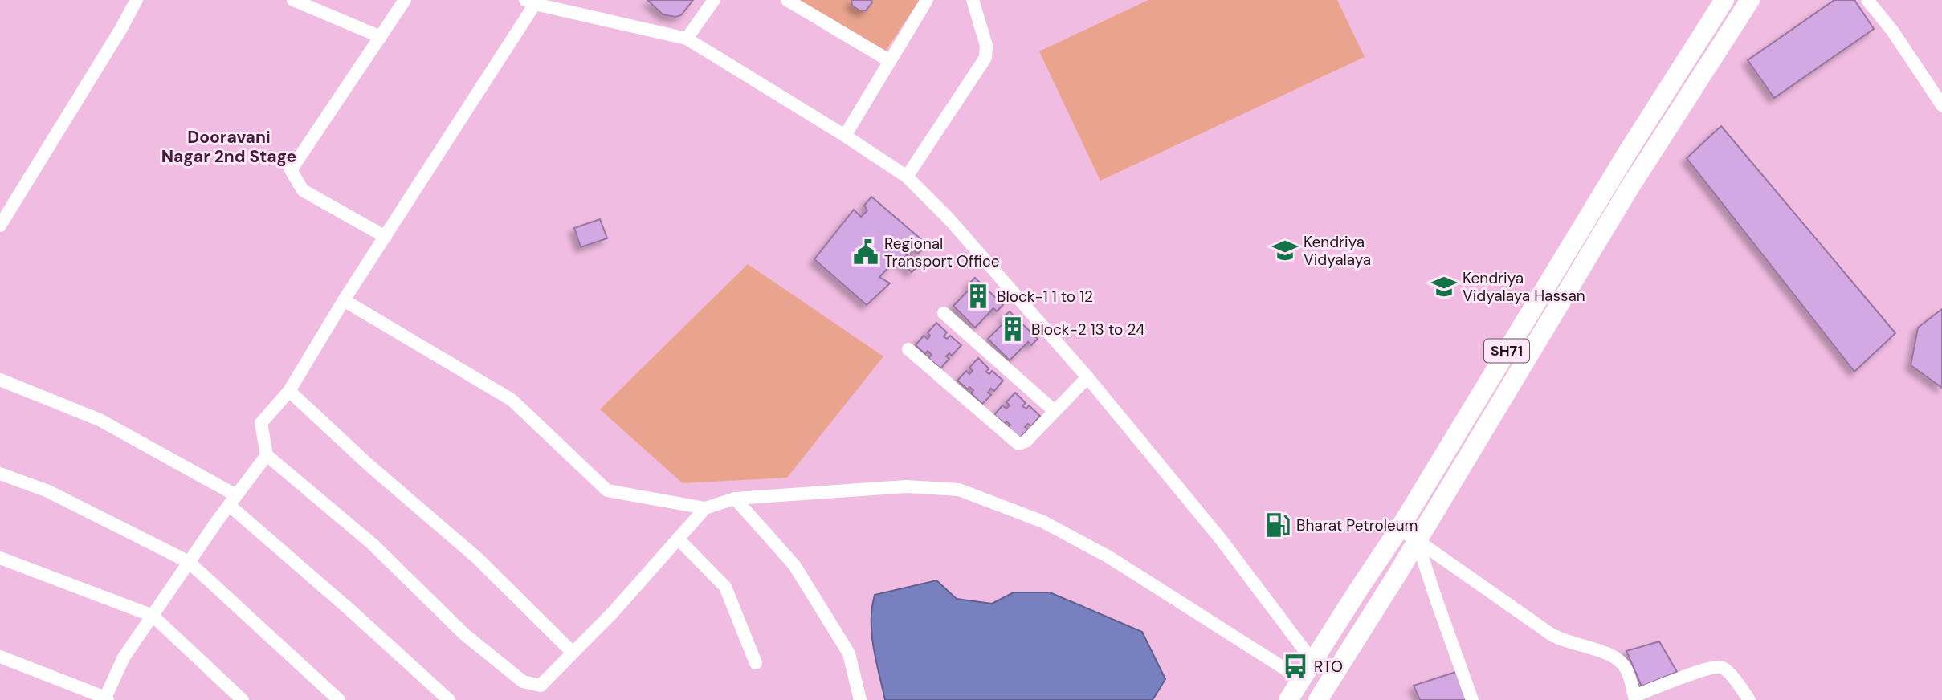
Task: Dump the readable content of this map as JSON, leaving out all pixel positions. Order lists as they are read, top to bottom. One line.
{"streets":{"main road":["SH71"]},"districts":["Dooravani Nagar 2nd Stage"],"places":{"school or university":["Kendriya Vidyalaya","Kendriya Vidyalaya Hassan"],"public building":["Regional Transport Office"],"building":["Block-1 1 to 12","Block-2 13 to 24"],"fuel station":["Bharat Petroleum"],"bus stop":["RTO"]}}
